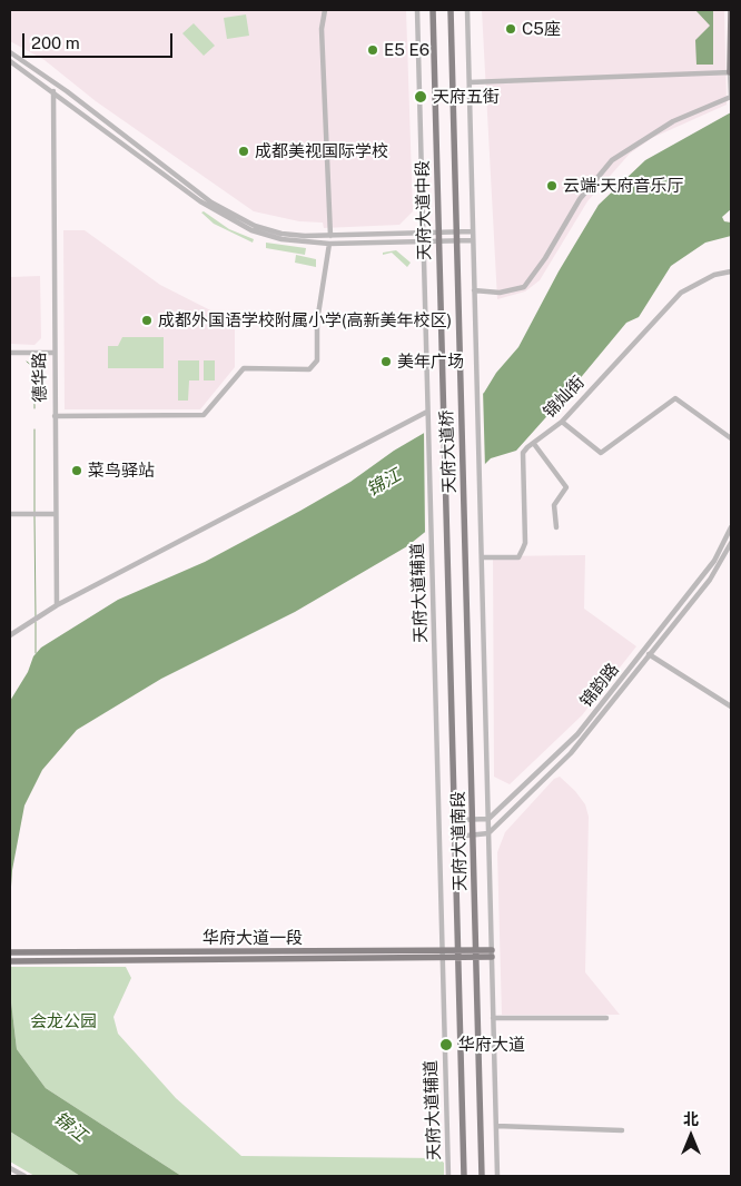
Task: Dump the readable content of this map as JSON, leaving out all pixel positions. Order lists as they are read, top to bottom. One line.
{"streets":{"main road":["天府大道中段","天府大道桥","天府大道南段","华府大道一段"],"street":["德华路","锦灿街","天府大道辅道","锦韵路"]},"crossings":[["天府大道中段","天府大道桥"],["天府大道中段","天府大道南段"],["天府大道桥","天府大道南段"],["天府大道辅道","华府大道一段"],["天府大道南段","华府大道一段"]],"water":["锦江"],"parks":["会龙公园"],"places":["C5座","E5 E6","天府五街","成都美视国际学校","云端·天府音乐厅","成都外国语学校附属小学(高新美年校区)","美年广场","菜鸟驿站","华府大道"],"scale_bar":"200 m","north":"top"}
